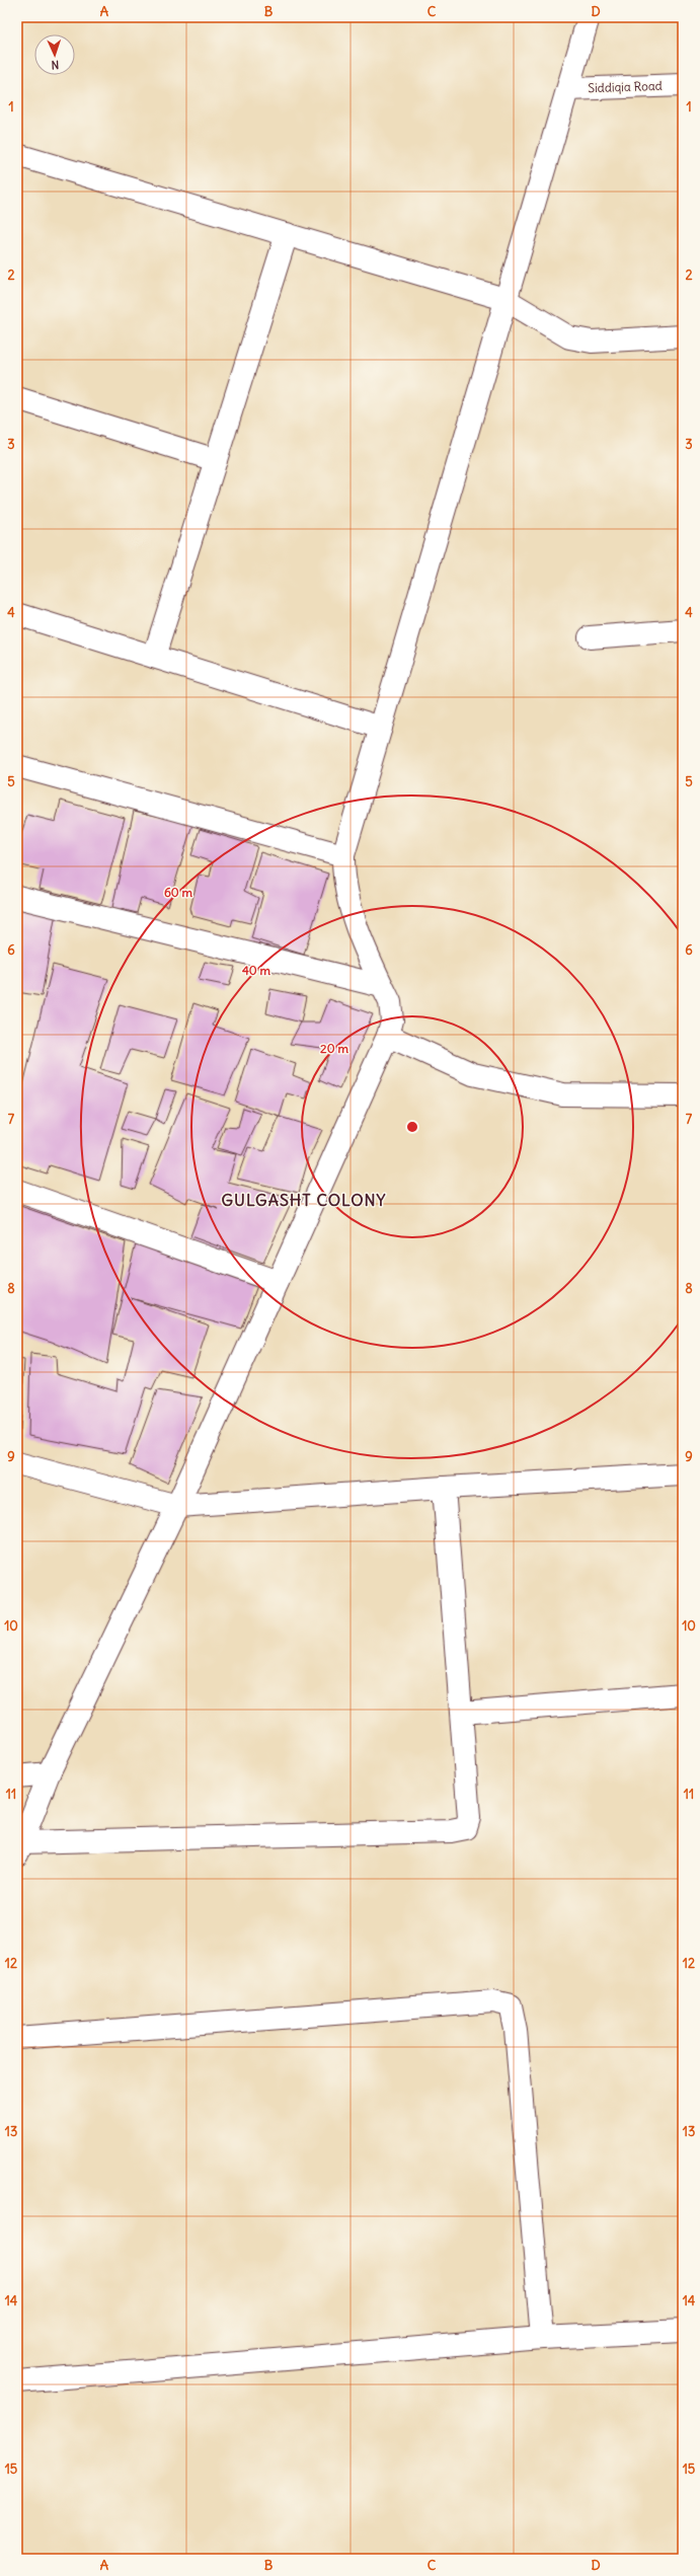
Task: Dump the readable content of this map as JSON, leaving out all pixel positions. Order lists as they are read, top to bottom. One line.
{"streets":{"street":["Siddiqia Road"]},"districts":["GULGASHT COLONY"],"north":"bottom","grid":{"columns":["A","B","C","D"],"rows":["1","2","3","4","5","6","7","8","9","10","11","12","13","14","15"]},"rings":["60 m","40 m","20 m"]}
